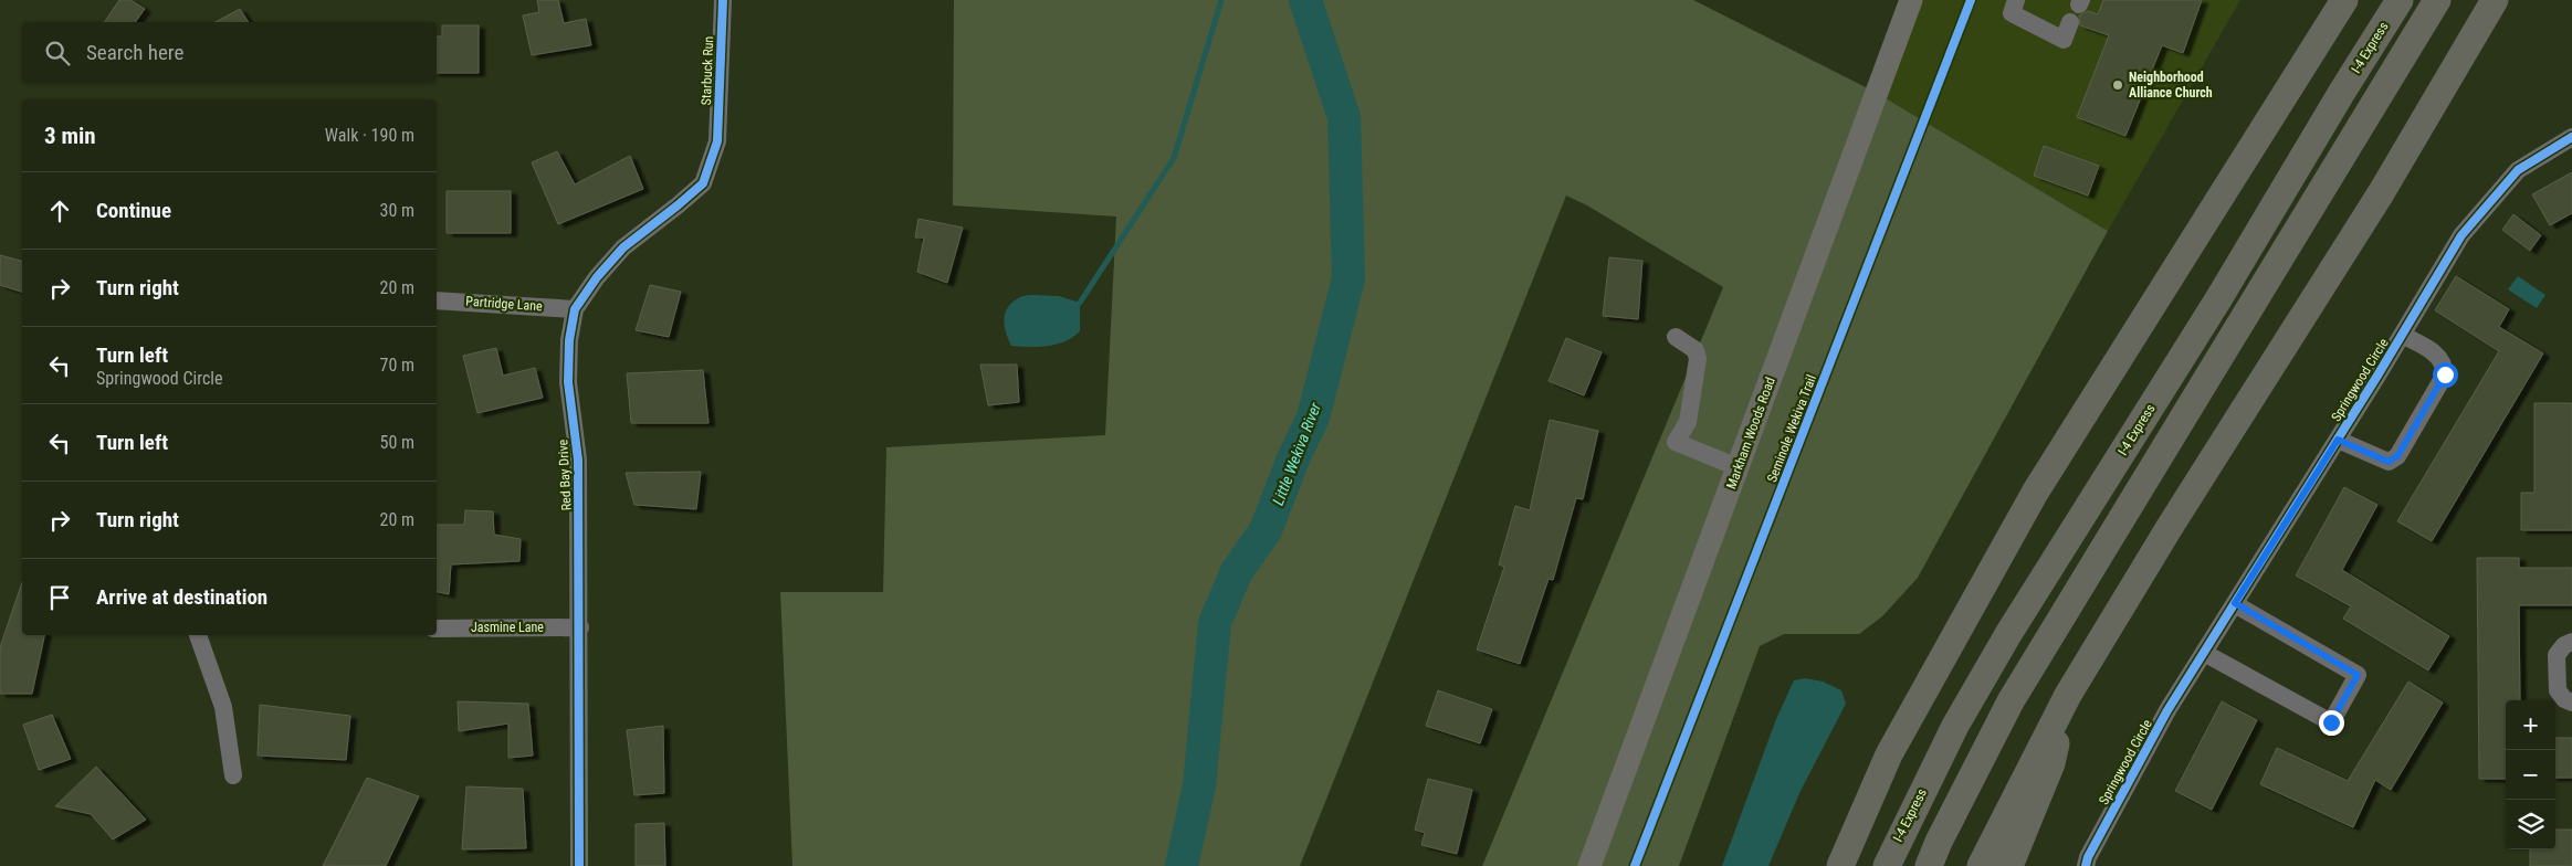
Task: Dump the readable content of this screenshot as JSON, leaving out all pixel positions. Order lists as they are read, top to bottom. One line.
{"streets":{"highway":["I-4 Express"],"main road":["Markham Woods Road"],"street":["Starbuck Run","Partridge Lane","Springwood Circle","Red Bay Drive","Jasmine Lane"],"cycle path":["Seminole Wekiva Trail"]},"crossings":[["Starbuck Run","Red Bay Drive"],["Partridge Lane","Red Bay Drive"],["Red Bay Drive","Jasmine Lane"]],"water":["Little Wekiva River"],"places":["Neighborhood Alliance Church"],"page":{"search":"Search here","heading":["3 min","Walk · 190 m"],"list":[["Continue","30 m"],["Turn right","20 m"],["Turn left","Springwood Circle","70 m"],["Turn left","50 m"],["Turn right","20 m"],"Arrive at destination"],"map_buttons":["+","−"]}}
